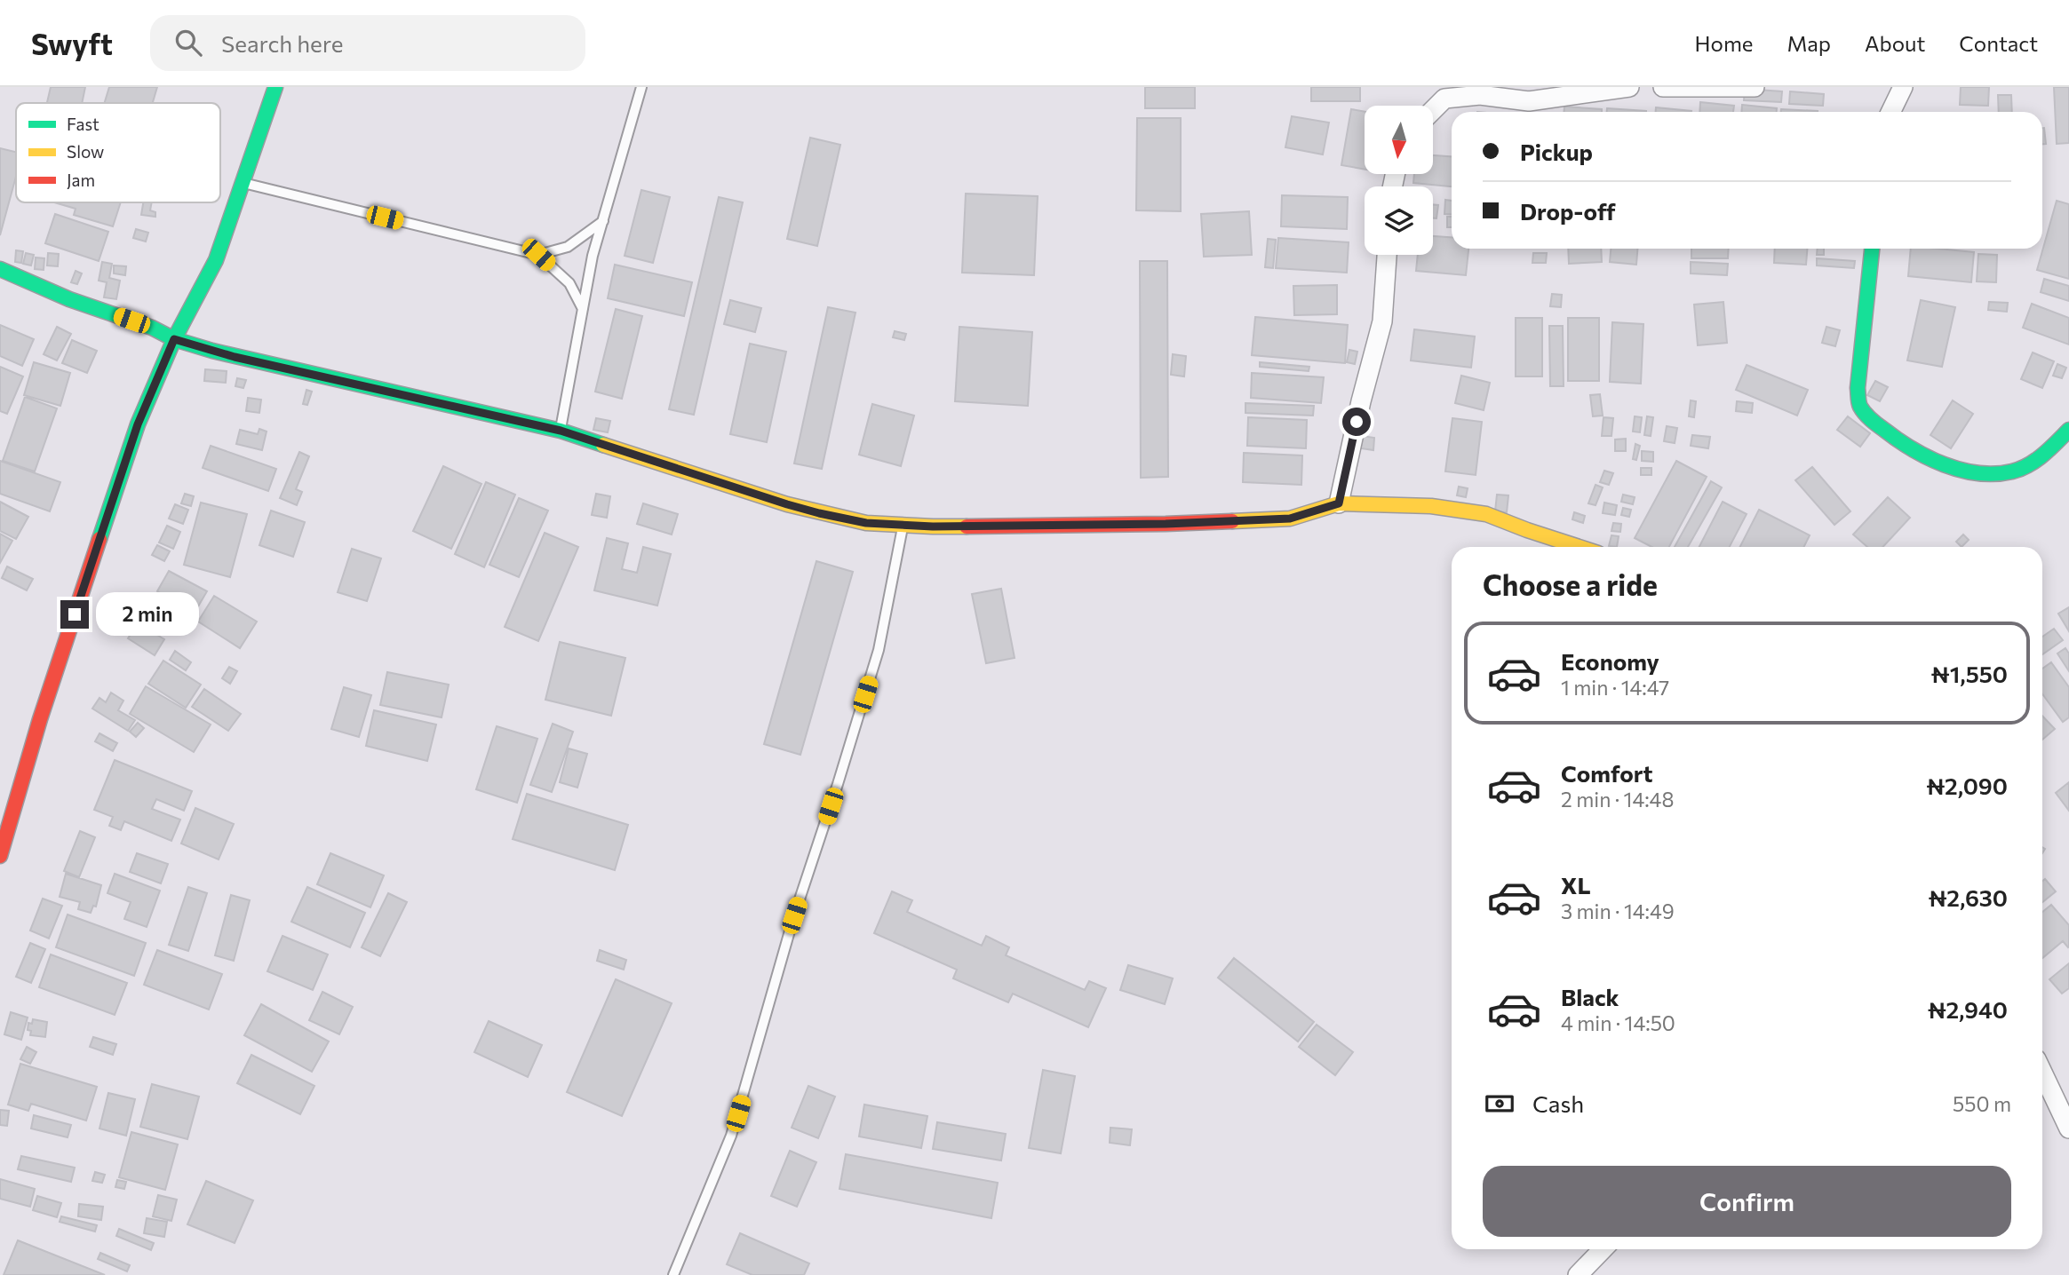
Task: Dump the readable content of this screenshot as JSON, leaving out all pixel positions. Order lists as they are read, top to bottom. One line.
{"legend":["Fast","Slow","Jam"],"north":"bottom","page":{"header":"Swyft","search":"Search here","nav":["Home","Map","About","Contact"],"banner":["Pickup","Drop-off"],"heading":"Choose a ride","bubble":"2 min","list":[{"name":"Economy","note":"1 min · 14:47","value":"₦1,550"},{"name":"Comfort","note":"2 min · 14:48","value":"₦2,090"},{"name":"XL","note":"3 min · 14:49","value":"₦2,630"},{"name":"Black","note":"4 min · 14:50","value":"₦2,940"}],"pay":["Cash","550 m"],"buttons":"Confirm"}}
